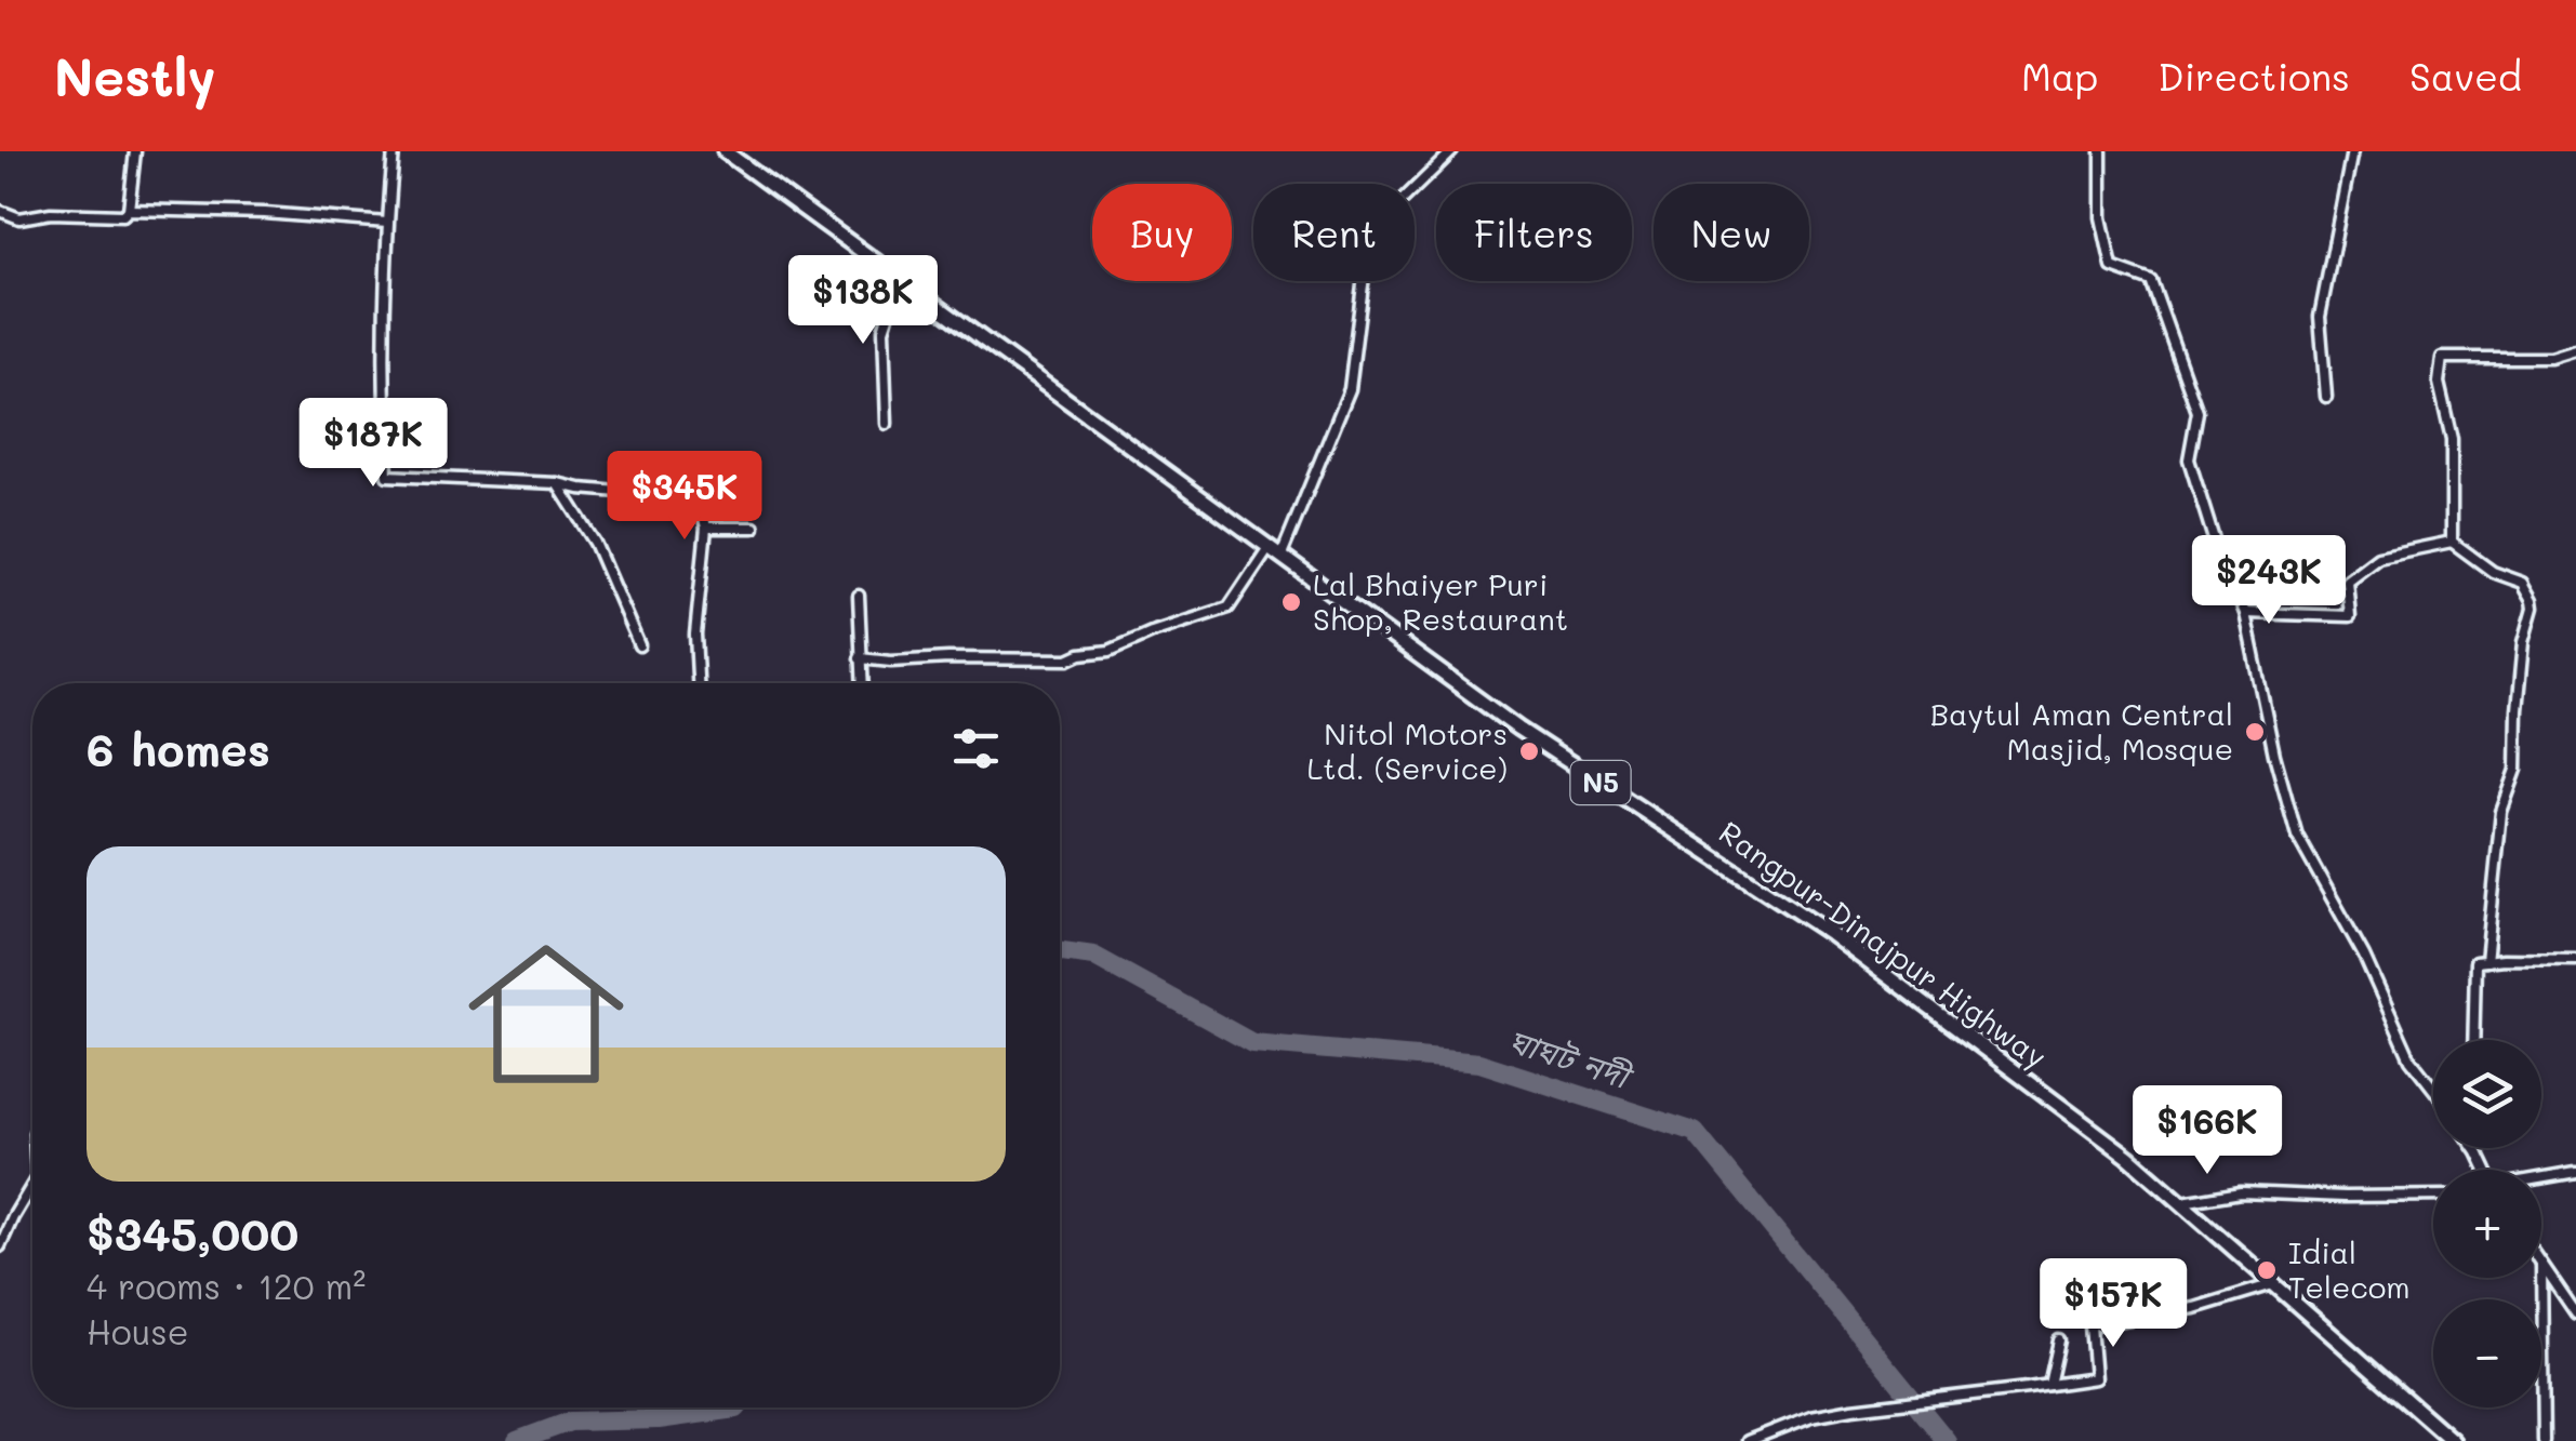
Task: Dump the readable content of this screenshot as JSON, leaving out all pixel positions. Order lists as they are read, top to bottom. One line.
{"streets":{"highway":["N5","Rangpur-Dinajpur Highway"]},"water":["ঘাঘট নদী"],"places":["Lal Bhaiyer Puri Shop, Restaurant","Baytul Aman Central Masjid, Mosque","Nitol Motors Ltd. (Service)","Idial Telecom"],"page":{"header":"Nestly","nav":["Map","Directions","Saved"],"chip":["Buy","Rent","Filters","New"],"price":["$138K","$187K","$345K","$243K","$166K","$157K"],"heading":"6 homes","list":[{"name":"$345,000","note":"4 rooms · 120 m² · House"}],"map_buttons":["+","−"]}}
